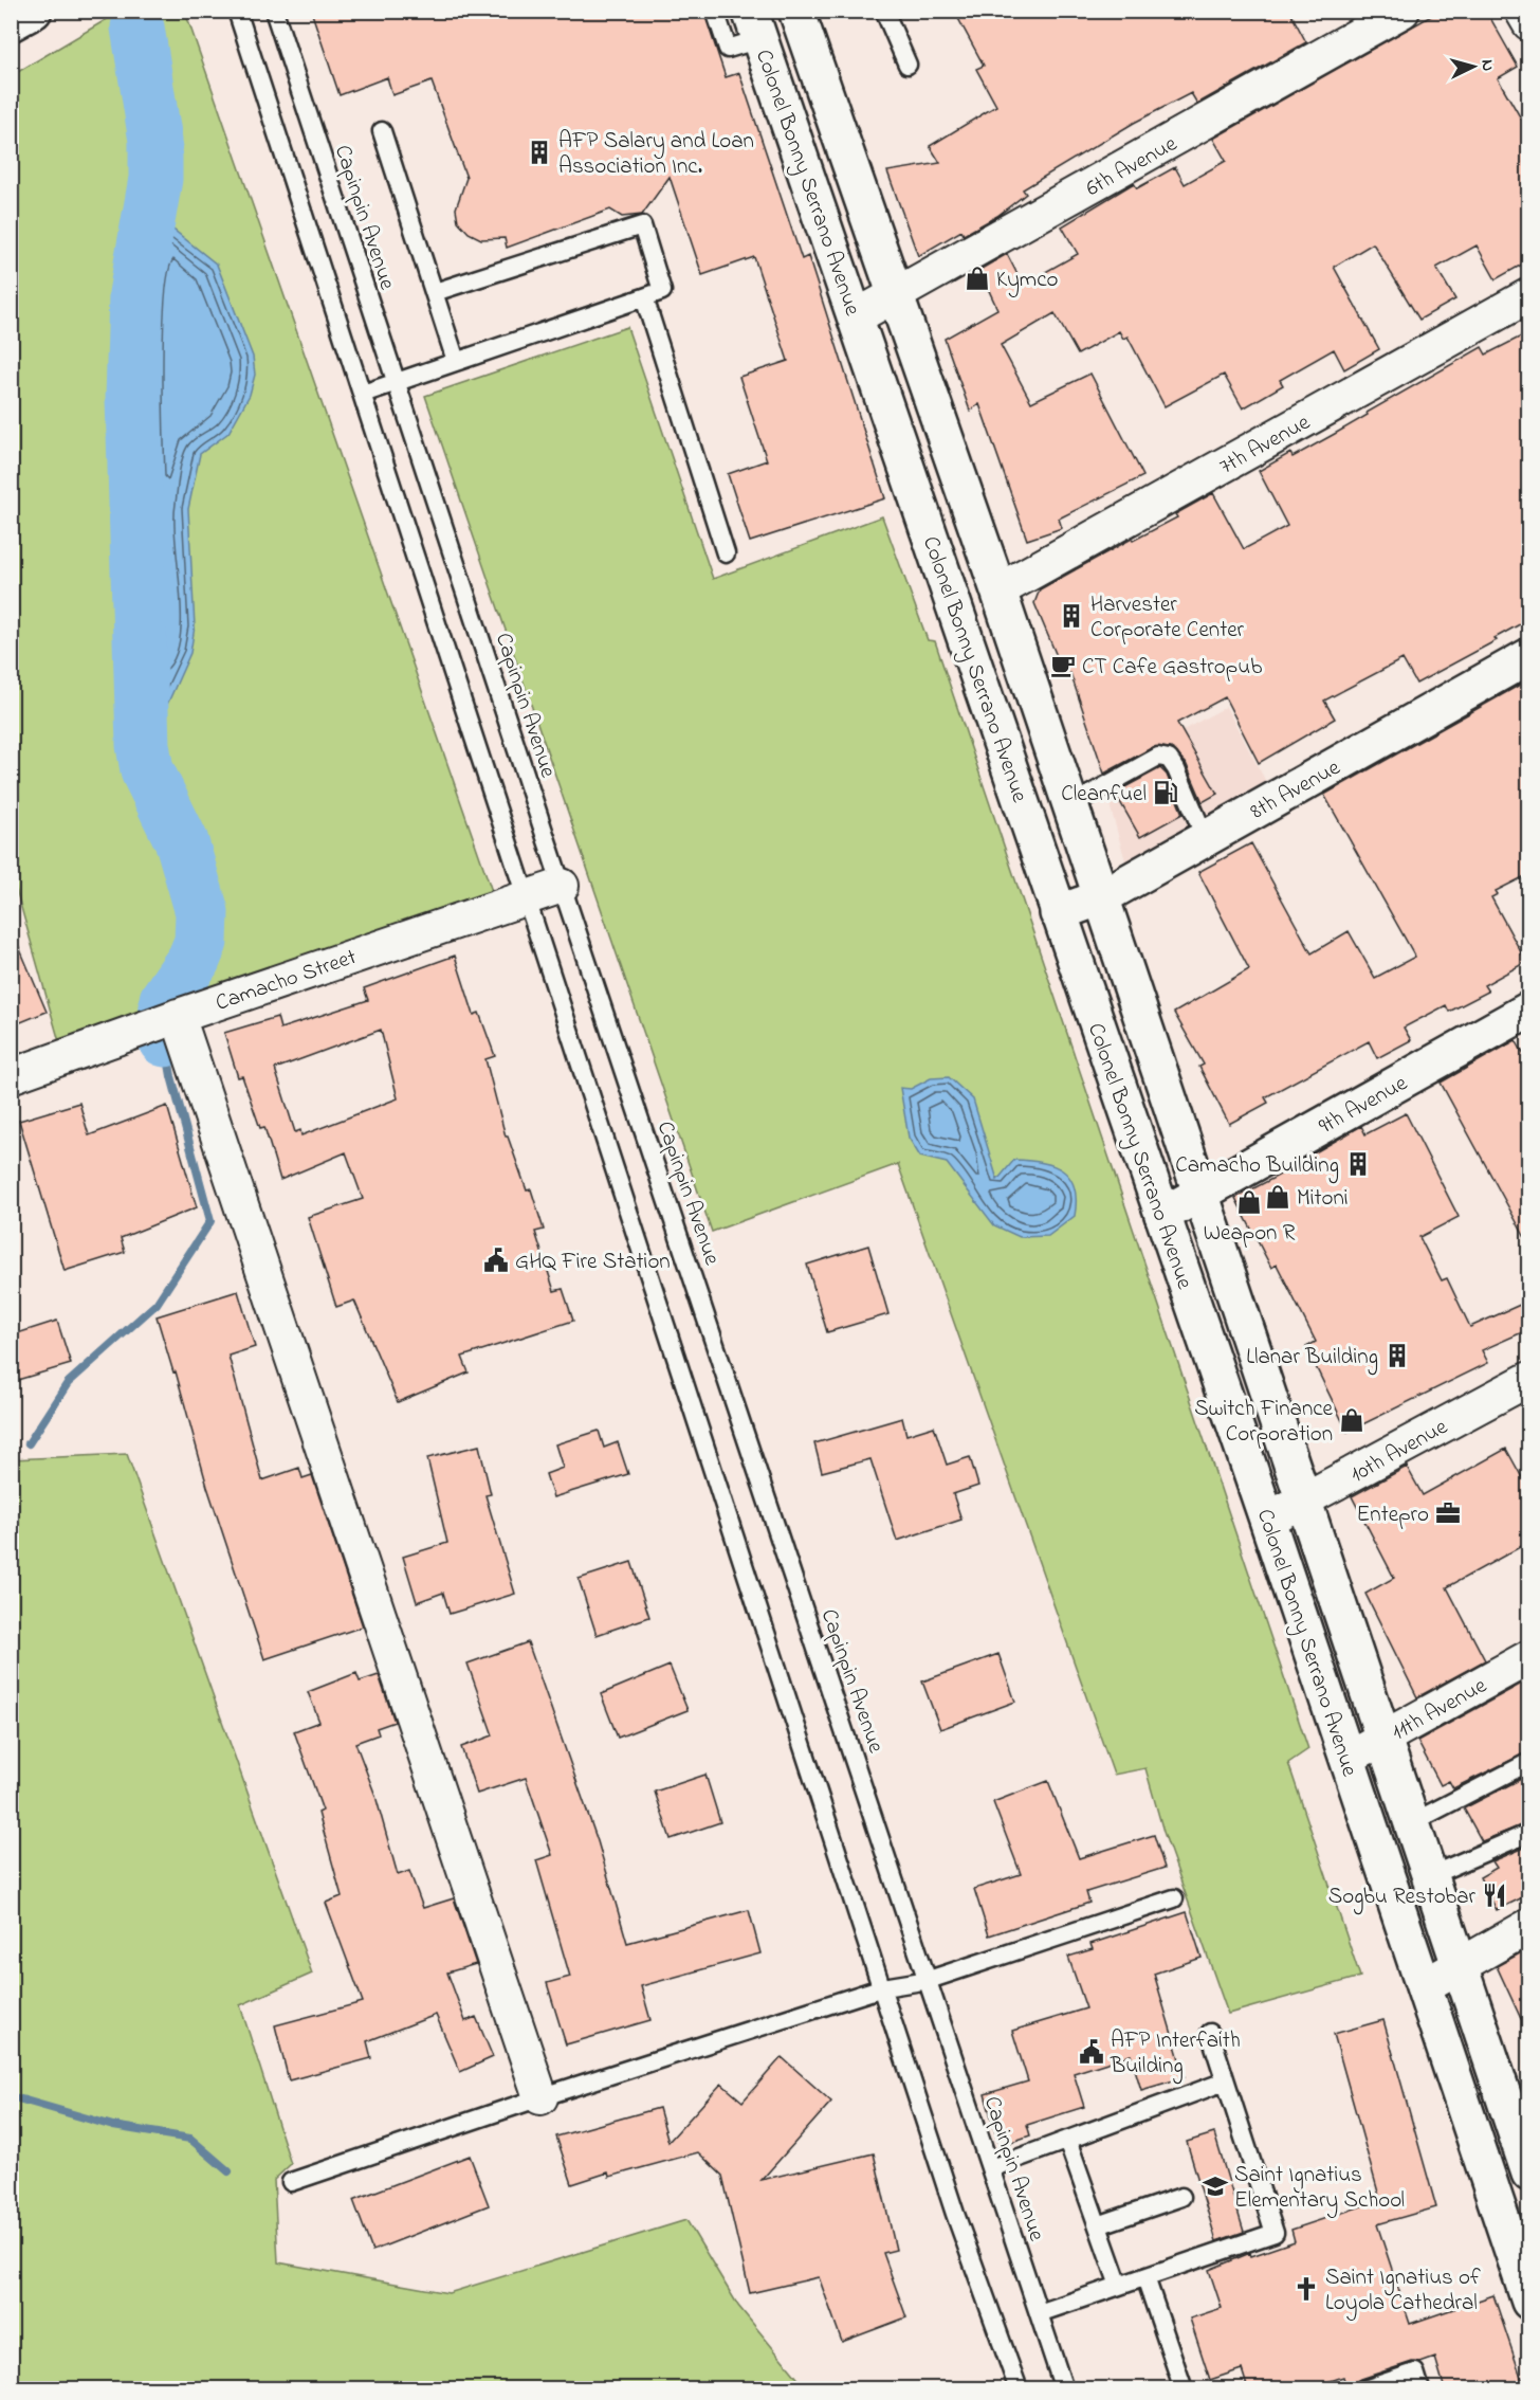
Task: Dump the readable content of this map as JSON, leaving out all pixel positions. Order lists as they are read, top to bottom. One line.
{"streets":{"main road":["Colonel Bonny Serrano Avenue","8th Avenue","9th Avenue"],"street":["6th Avenue","7th Avenue","Camacho Street","10th Avenue","11th Avenue"],"lane":["Capinpin Avenue"]},"crossings":[["6th Avenue","Colonel Bonny Serrano Avenue"],["Colonel Bonny Serrano Avenue","7th Avenue"],["Colonel Bonny Serrano Avenue","8th Avenue"],["Colonel Bonny Serrano Avenue","9th Avenue"],["Colonel Bonny Serrano Avenue","10th Avenue"],["Colonel Bonny Serrano Avenue","11th Avenue"],["Capinpin Avenue","Camacho Street"]],"places":{"building":["AFP Salary and Loan Association Inc.","Harvester Corporate Center","Camacho Building","Llanar Building"],"shop":["Kymco","Mitoni","Weapon R","Switch Finance Corporation"],"cafe":["CT Cafe Gastropub"],"fuel station":["Cleanfuel"],"public building":["GHQ Fire Station","AFP Interfaith Building"],"office":["Entepro"],"restaurant":["Sogbu Restobar"],"school or university":["Saint Ignatius Elementary School"],"church":["Saint Ignatius of Loyola Cathedral"]},"north":"right"}
